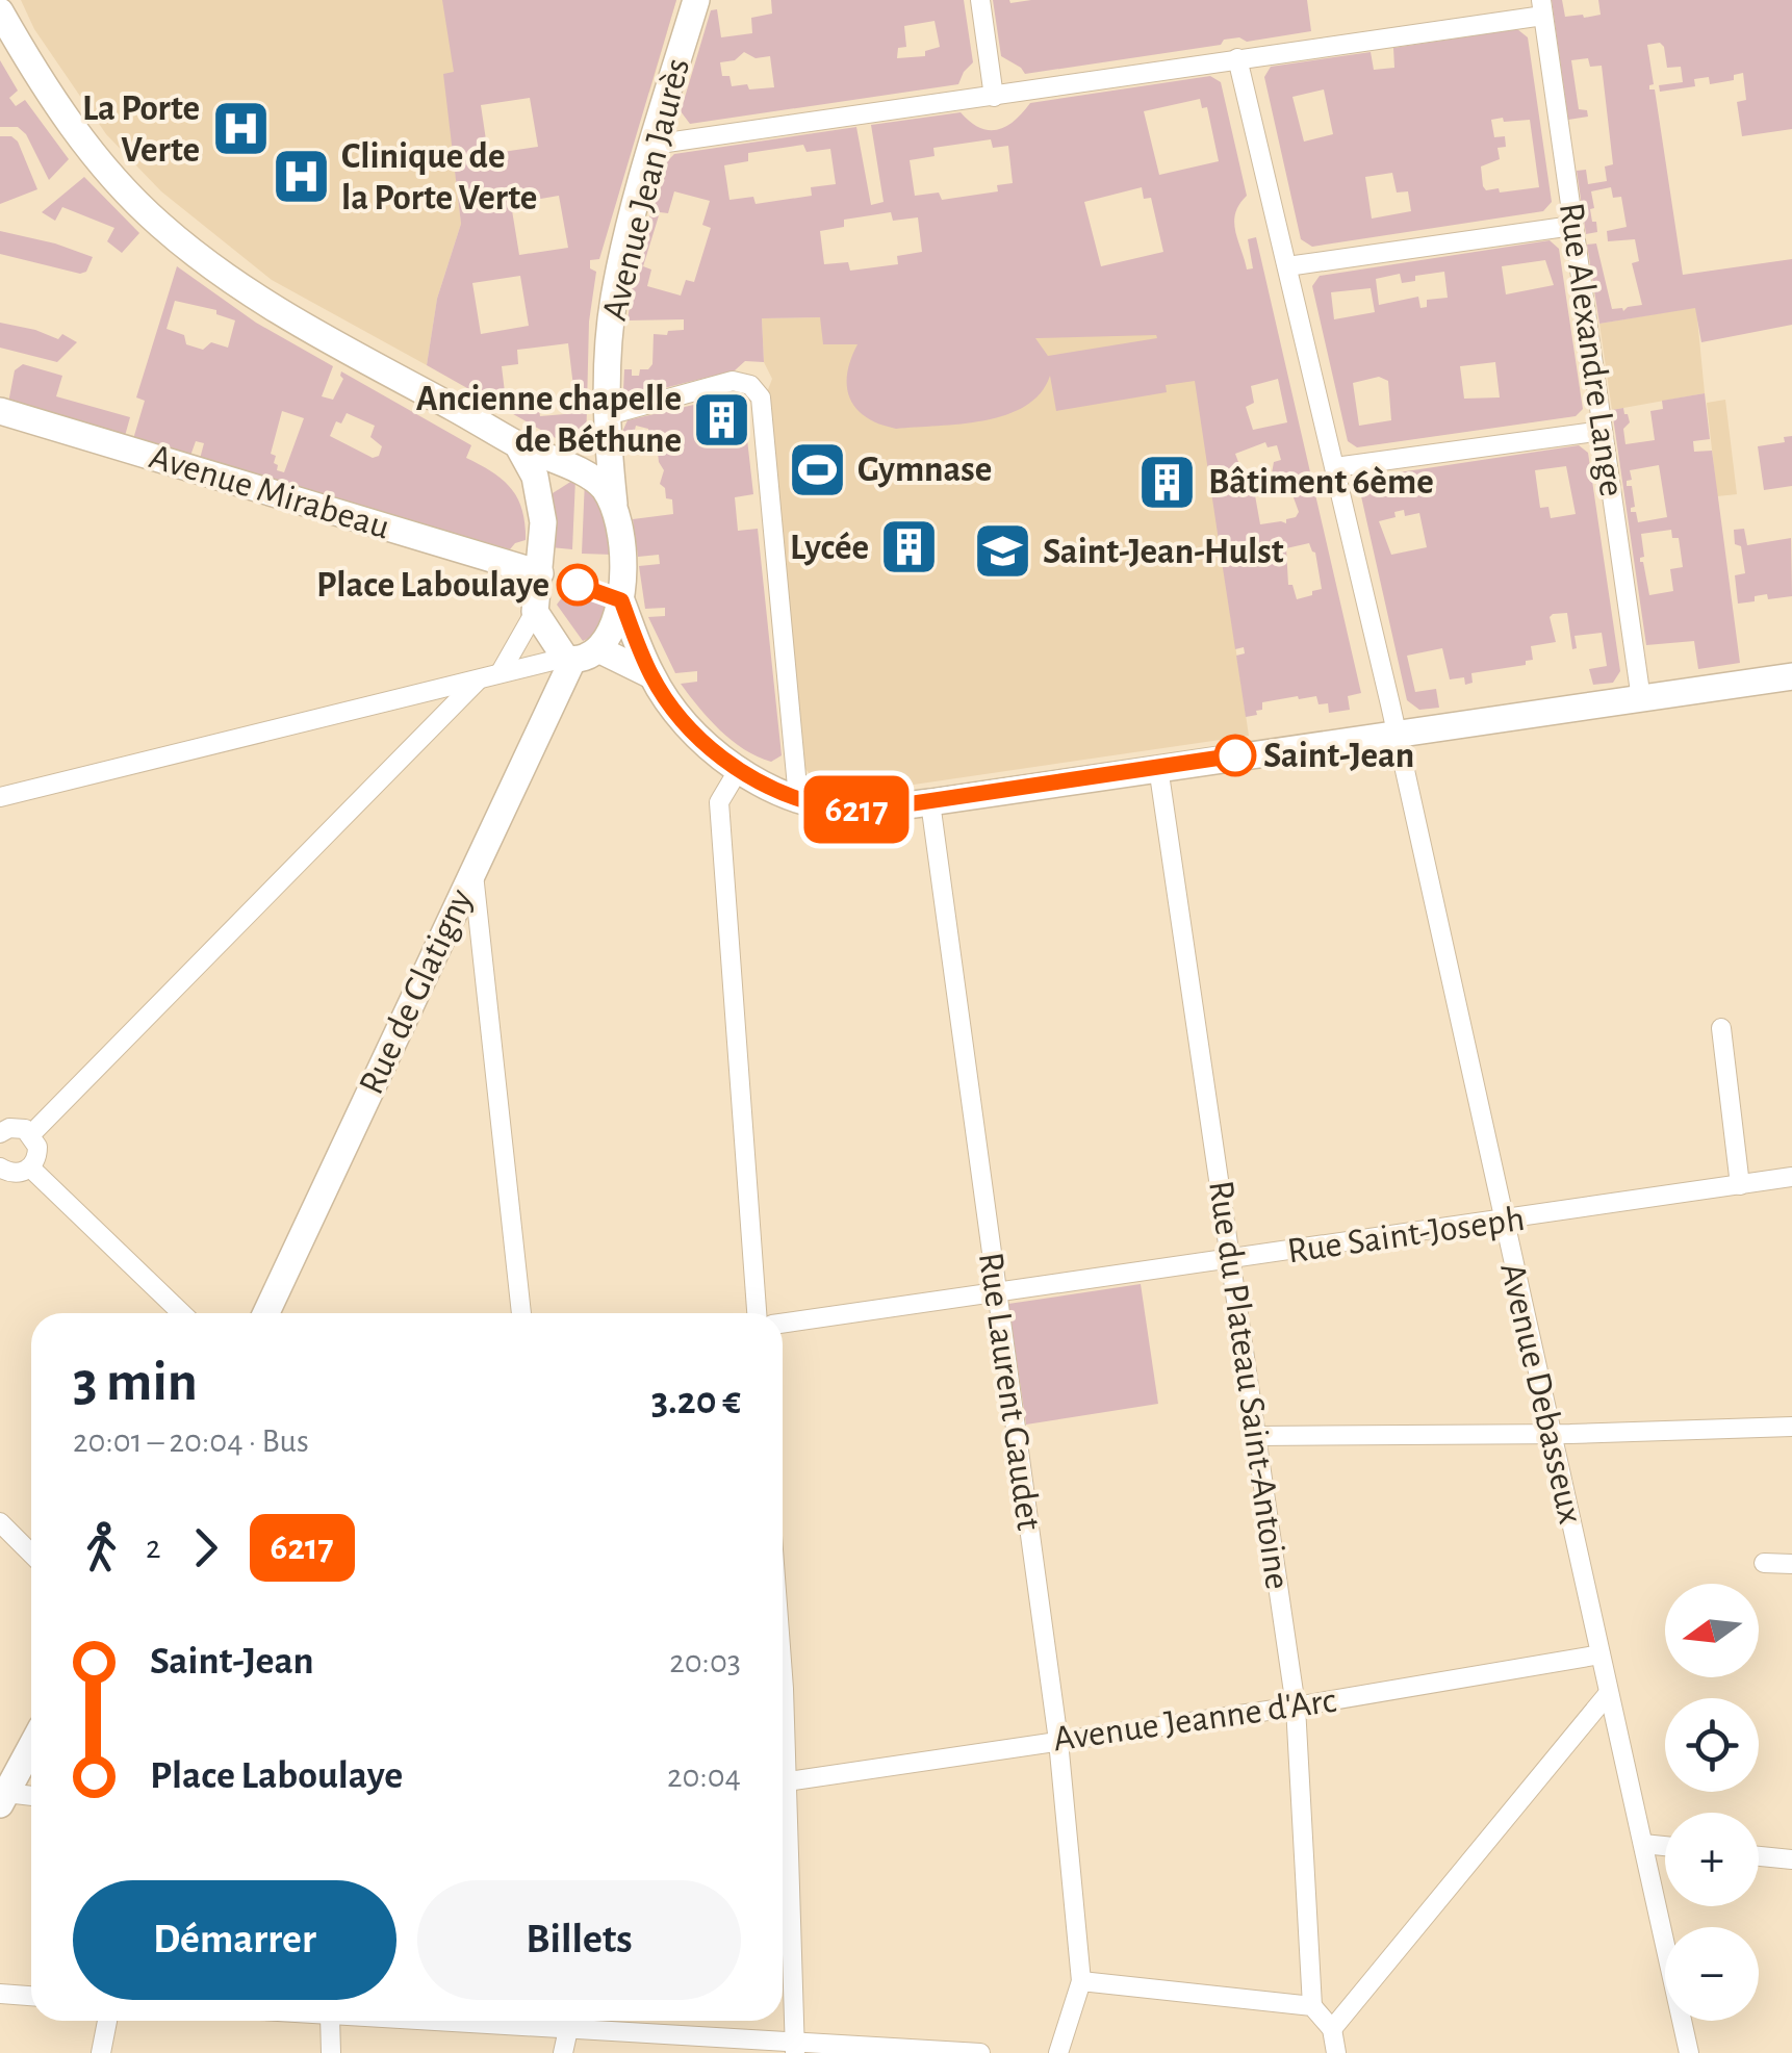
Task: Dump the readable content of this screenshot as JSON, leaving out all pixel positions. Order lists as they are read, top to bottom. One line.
{"streets":{"street":["Avenue Jean Jaurès","Rue Alexandre Lange","Avenue Mirabeau","Rue de Glatigny","Rue Saint-Joseph","Rue du Plateau Saint-Antoine","Rue Laurent Gaudet","Avenue Debasseux","Avenue Jeanne d'Arc"]},"crossings":[["Rue Saint-Joseph","Rue du Plateau Saint-Antoine"],["Rue Saint-Joseph","Rue Laurent Gaudet"],["Rue Saint-Joseph","Avenue Debasseux"],["Rue du Plateau Saint-Antoine","Avenue Jeanne d'Arc"],["Rue Laurent Gaudet","Avenue Jeanne d'Arc"],["Avenue Debasseux","Avenue Jeanne d'Arc"]],"places":{"hospital":["La Porte Verte","Clinique de la Porte Verte"],"building":["Ancienne chapelle de Béthune","Bâtiment 6ème","Lycée"],"sports":["Gymnase"],"school or university":["Saint-Jean-Hulst"],"other":["Place Laboulaye","Saint-Jean"]},"lines":["bus line 6217"],"north":"left","page":{"on_map":"6217","heading":["3 min","20:01 – 20:04 · Bus","3.20 €"],"legs":["2","6217"],"map_buttons":["+","−"],"list":[{"name":"Saint-Jean","value":"20:03"},{"name":"Place Laboulaye","value":"20:04"}],"buttons":["Démarrer","Billets"]}}
